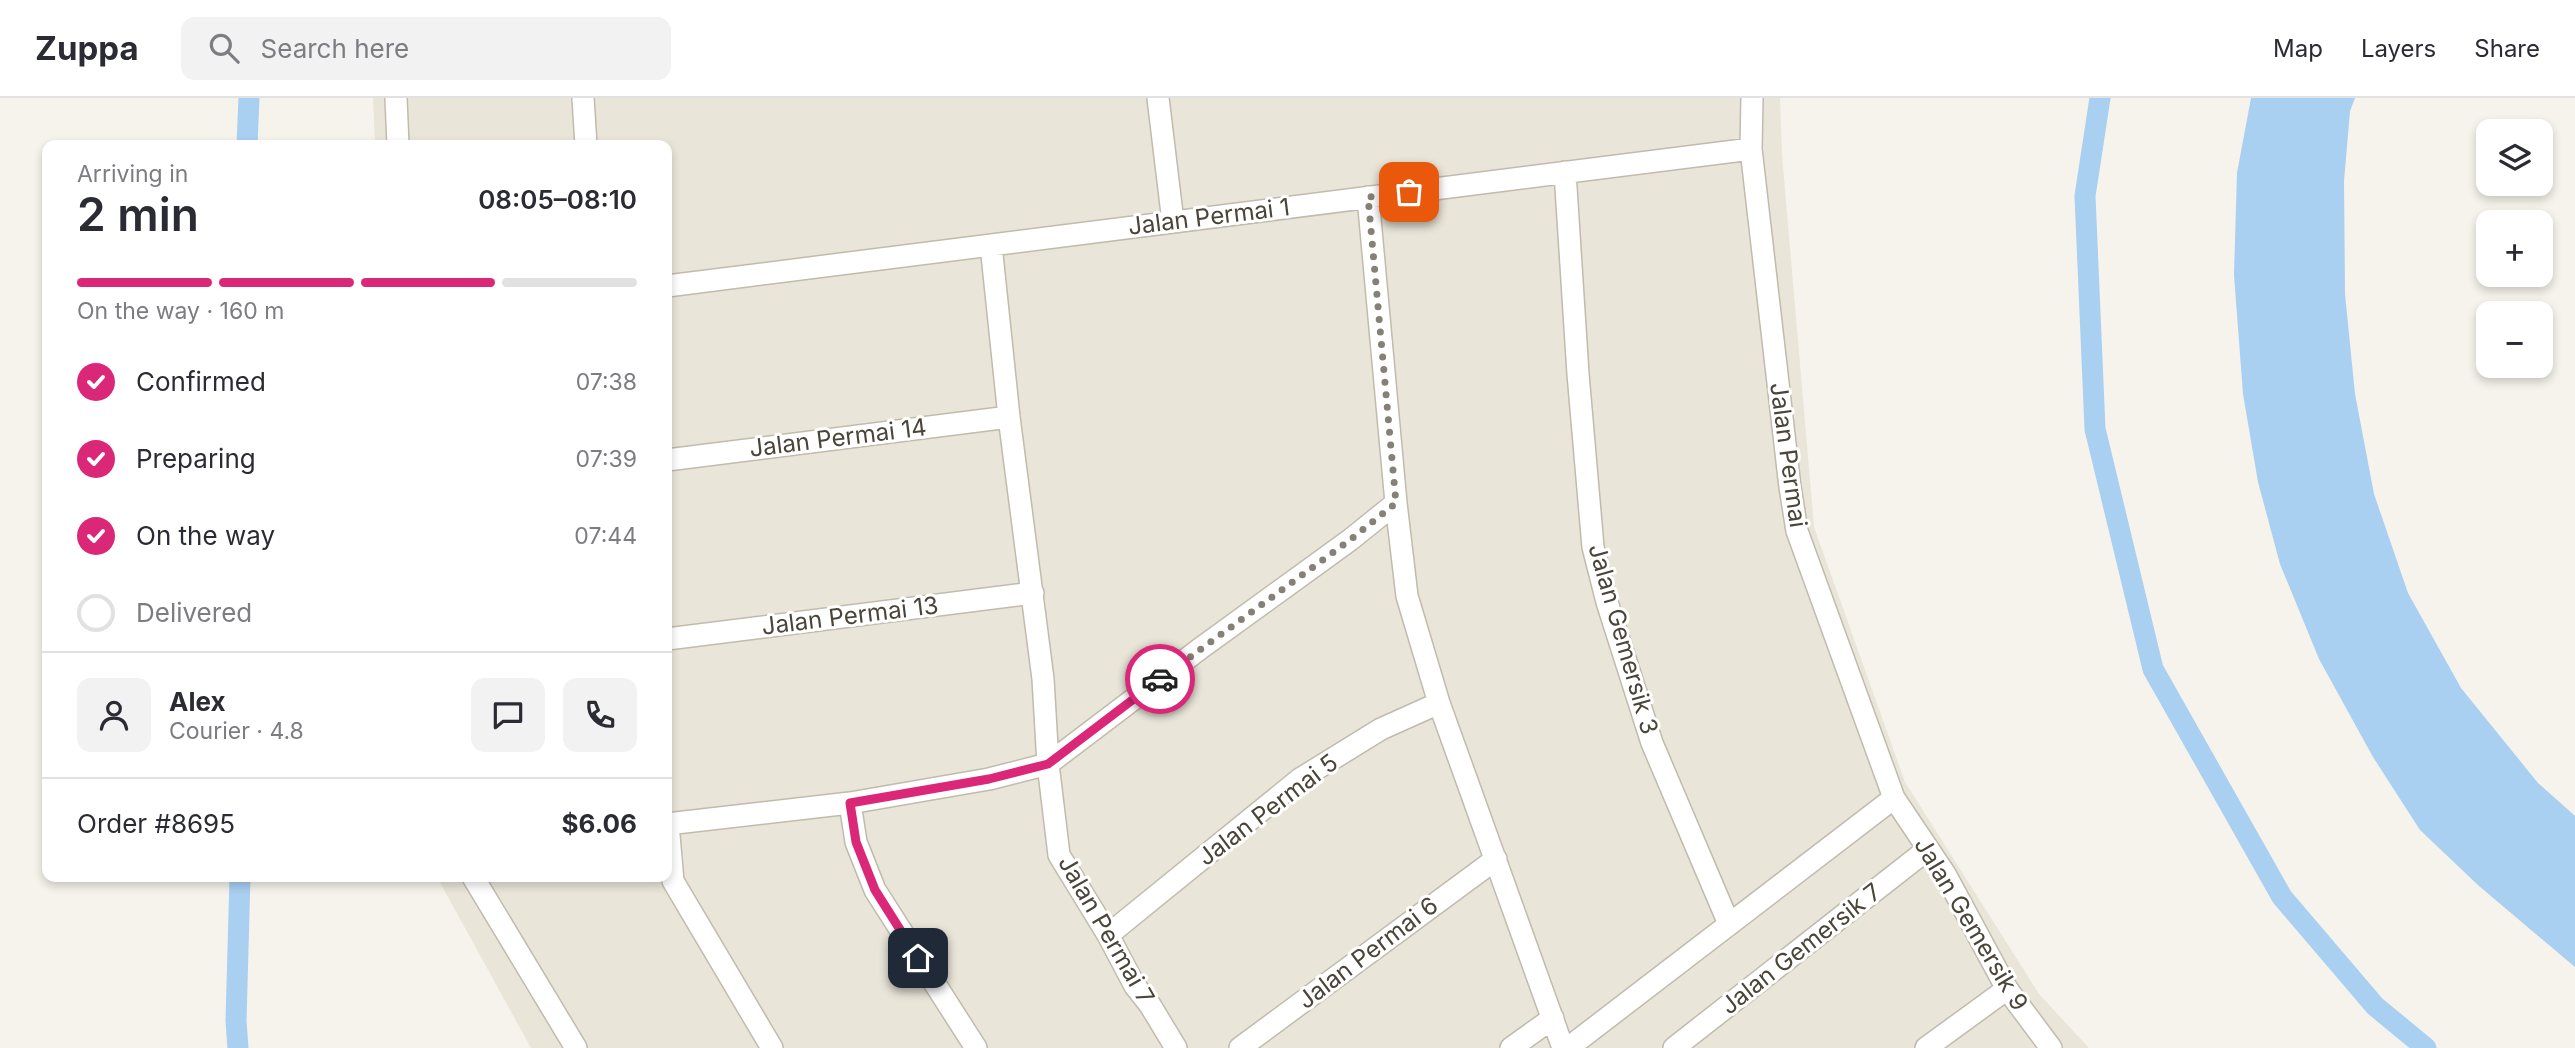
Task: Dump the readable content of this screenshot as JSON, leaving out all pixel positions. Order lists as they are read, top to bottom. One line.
{"streets":{"street":["Jalan Permai 1","Jalan Permai 14","Jalan Permai","Jalan Permai 13","Jalan Gemersik 3","Jalan Permai 5","Jalan Gemersik 9","Jalan Permai 7","Jalan Gemersik 7","Jalan Permai 6"]},"crossings":[["Jalan Permai 1","Jalan Permai"],["Jalan Permai 1","Jalan Gemersik 3"],["Jalan Permai 1","Jalan Permai 7"],["Jalan Permai 14","Jalan Permai 7"],["Jalan Permai","Jalan Gemersik 9"],["Jalan Permai 13","Jalan Permai 7"],["Jalan Permai 5","Jalan Permai 7"],["Jalan Gemersik 9","Jalan Gemersik 7"]],"page":{"header":"Zuppa","search":"Search here","nav":["Map","Layers","Share"],"map_buttons":["+","−"],"heading":["2 min","Arriving in","08:05–08:10"],"panel":["Alex","Courier · 4.8","Order #8695","$6.06"],"bar":"On the way · 160 m","list":[["Confirmed","07:38"],["Preparing","07:39"],["On the way","07:44"],"Delivered"]}}
